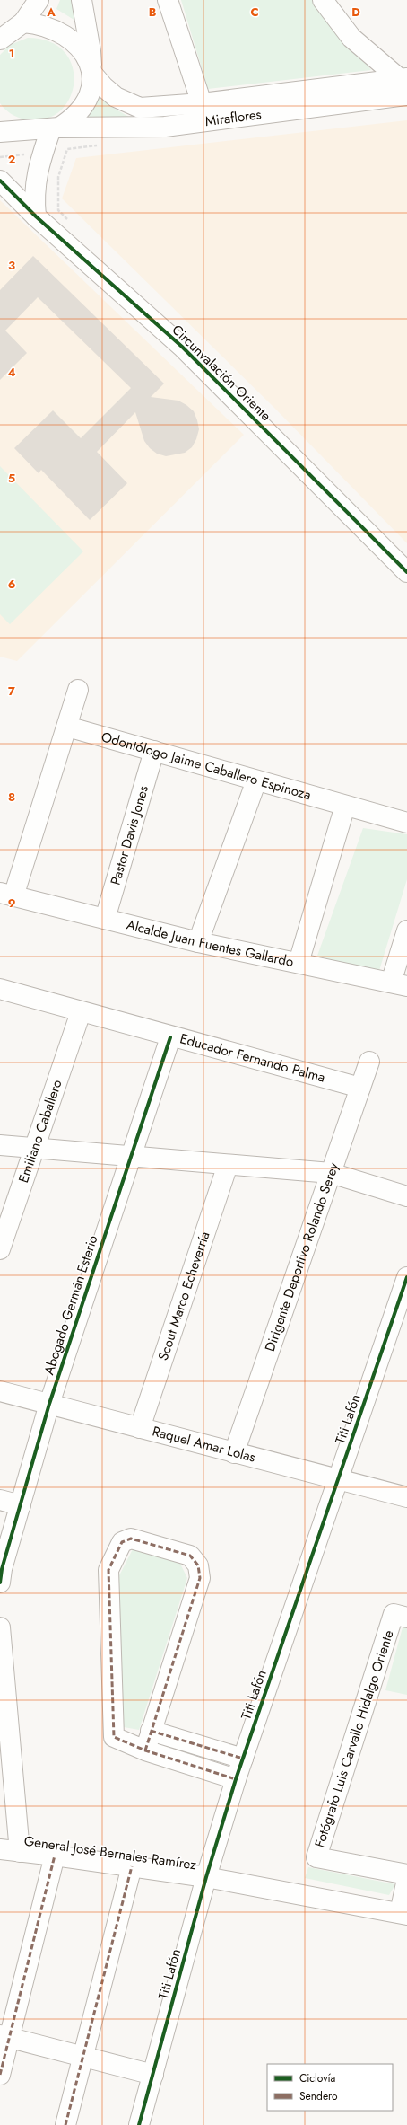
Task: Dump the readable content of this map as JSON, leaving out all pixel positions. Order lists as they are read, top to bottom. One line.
{"streets":{"street":["Miraflores","Circunvalación Oriente","Odontólogo Jaime Caballero Espinoza","Pastor Davis Jones","Alcalde Juan Fuentes Gallardo","Educador Fernando Palma","Emiliano Caballero","Dirigente Deportivo Rolando Serey","Scout Marco Echeverría","Abogado Germán Esterio","Titi Lafón","Raquel Amar Lolas","Fotógrafo Luis Carvallo Hidalgo Oriente","General José Bernales Ramírez"]},"crossings":[["Odontólogo Jaime Caballero Espinoza","Pastor Davis Jones"],["Odontólogo Jaime Caballero Espinoza","Alcalde Juan Fuentes Gallardo"],["Pastor Davis Jones","Alcalde Juan Fuentes Gallardo"],["Educador Fernando Palma","Emiliano Caballero"],["Educador Fernando Palma","Dirigente Deportivo Rolando Serey"],["Educador Fernando Palma","Abogado Germán Esterio"],["Dirigente Deportivo Rolando Serey","Raquel Amar Lolas"],["Scout Marco Echeverría","Raquel Amar Lolas"],["Abogado Germán Esterio","Raquel Amar Lolas"],["Titi Lafón","Raquel Amar Lolas"],["Titi Lafón","General José Bernales Ramírez"]],"legend":["Ciclovía","Sendero"],"grid":{"columns":["A","B","C","D"],"rows":["1","2","3","4","5","6","7","8","9"]}}
